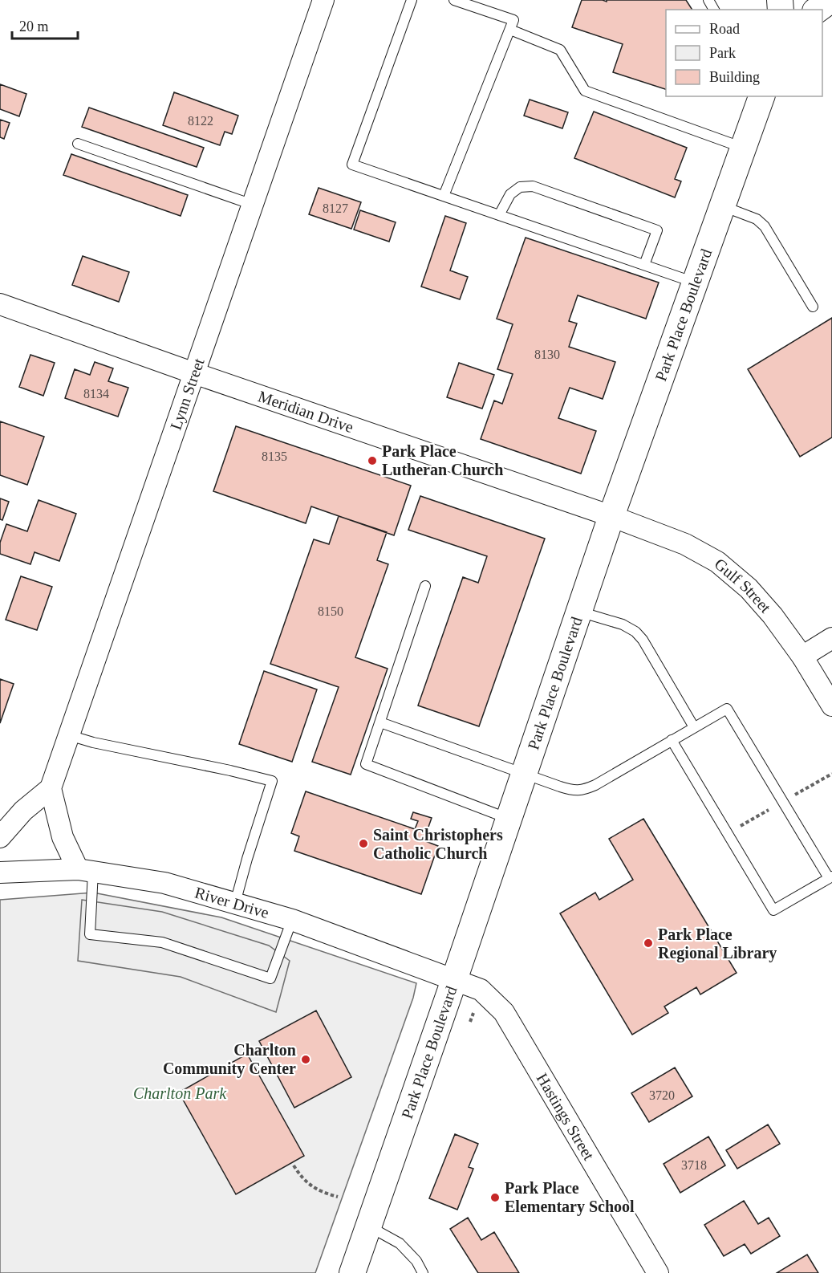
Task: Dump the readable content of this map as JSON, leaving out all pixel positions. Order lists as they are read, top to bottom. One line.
{"streets":{"street":["Park Place Boulevard","Lynn Street","Meridian Drive","Gulf Street","River Drive","Hastings Street"]},"crossings":[["Park Place Boulevard","Meridian Drive"],["Park Place Boulevard","Gulf Street"],["Park Place Boulevard","River Drive"],["Park Place Boulevard","Hastings Street"],["Lynn Street","Meridian Drive"],["Meridian Drive","Gulf Street"],["River Drive","Hastings Street"]],"parks":["Charlton Park"],"places":["Park Place Lutheran Church","Saint Christophers Catholic Church","Park Place Regional Library","Charlton Community Center","Park Place Elementary School"],"house_numbers":["8122","8127","8130","8134","8135","8150","3720","3718"],"legend":["Road","Park","Building"],"scale_bar":"20 m"}
